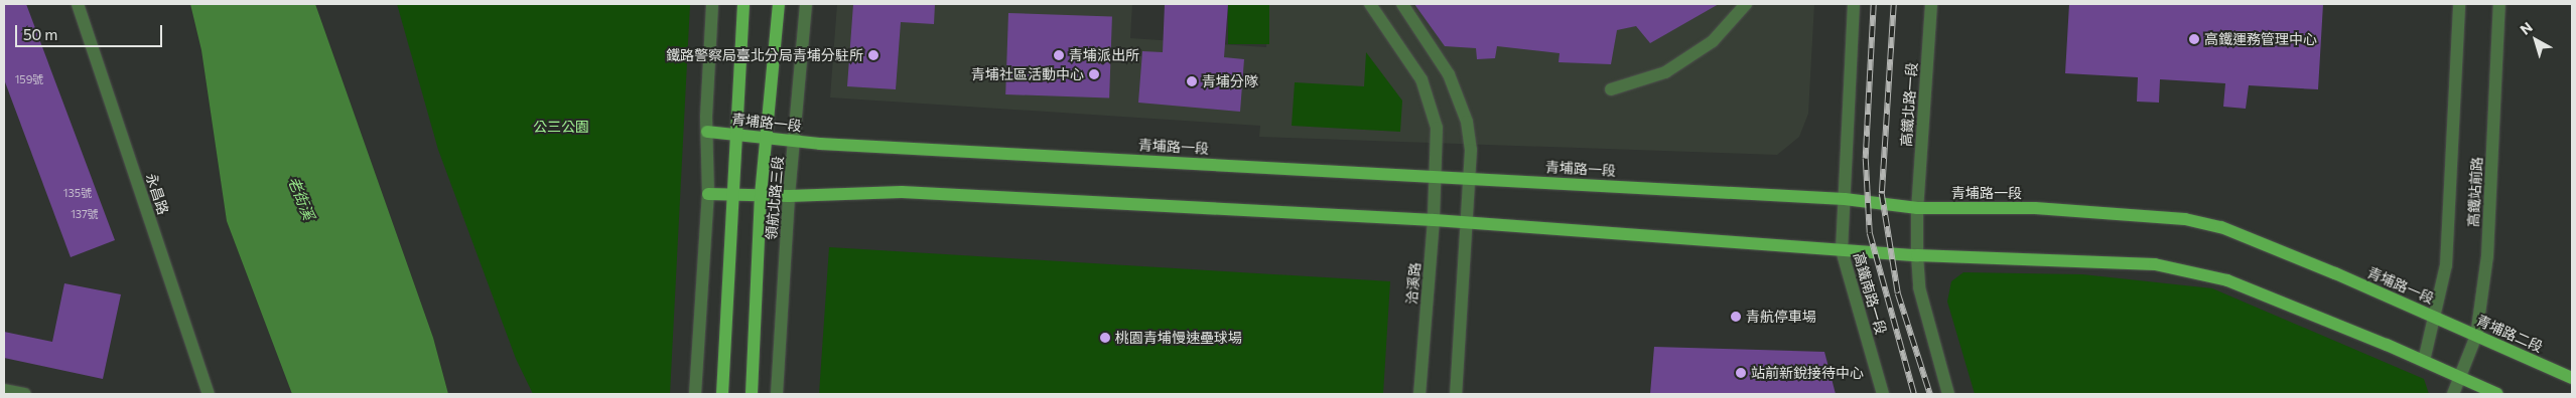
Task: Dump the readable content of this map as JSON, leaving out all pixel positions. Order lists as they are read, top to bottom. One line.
{"streets":{"main road":["青埔路一段","領航北路三段","青埔路二段"],"street":["高鐵北路一段","高鐵站前路","永昌路","洽溪路","高鐵南路一段"]},"crossings":[["高鐵北路一段","青埔路一段"],["青埔路一段","高鐵站前路"],["青埔路一段","領航北路三段"],["青埔路一段","洽溪路"],["青埔路一段","高鐵南路一段"],["青埔路一段","青埔路二段"],["高鐵站前路","青埔路二段"]],"water":["老街溪"],"parks":["公三公園"],"places":["高鐵運務管理中心","鐵路警察局臺北分局青埔分駐所","青埔派出所","青埔社區活動中心","青埔分隊","青航停車場","桃園青埔慢速壘球場","站前新銳接待中心"],"house_numbers":["159號","135號","137號"],"scale_bar":"50 m","north":"top left"}
